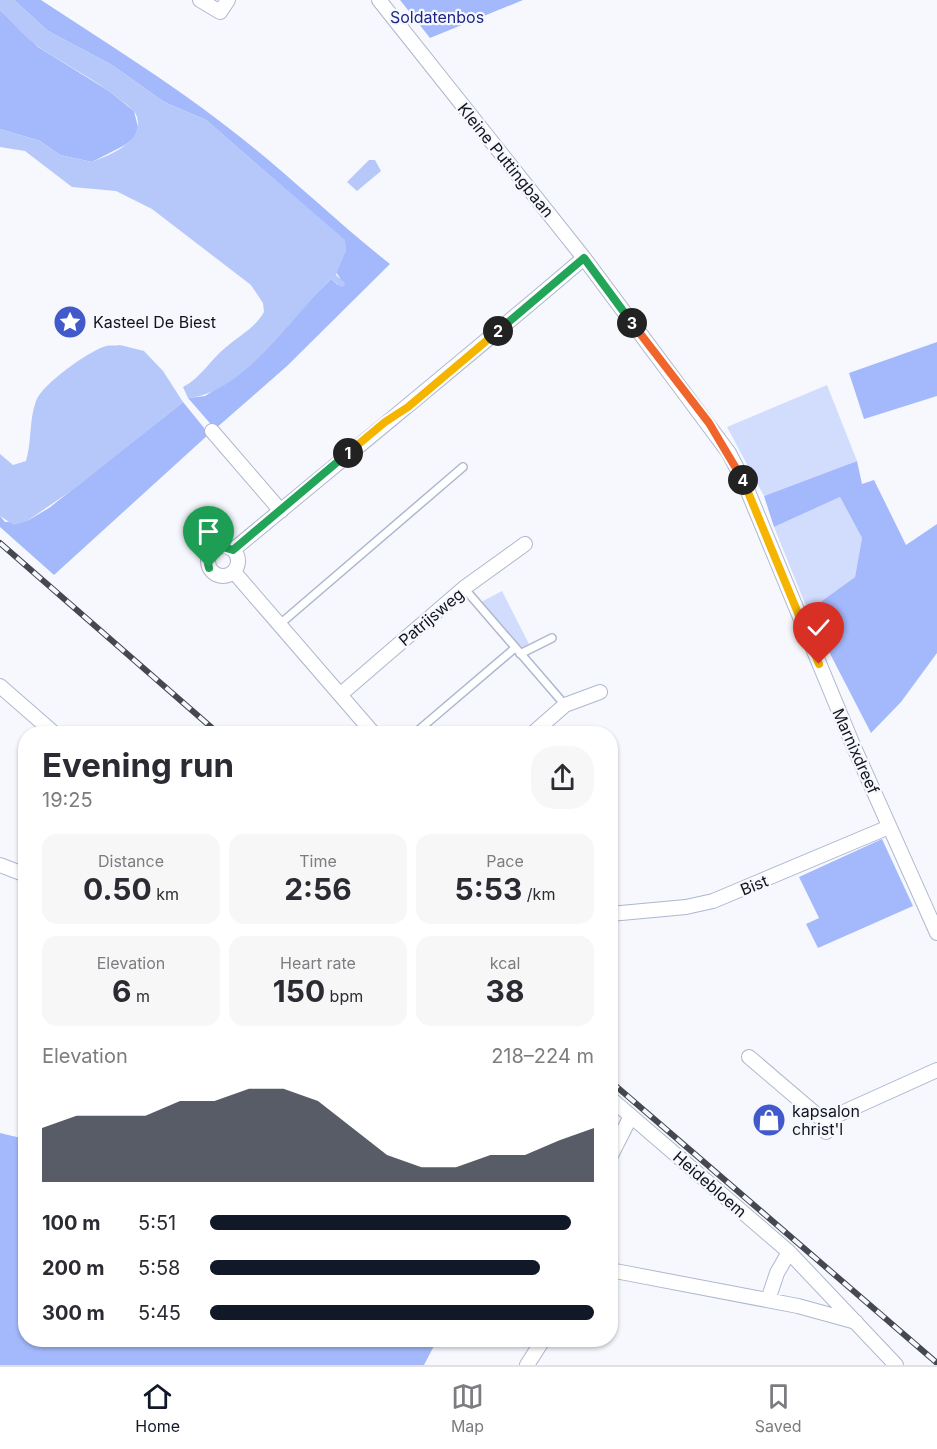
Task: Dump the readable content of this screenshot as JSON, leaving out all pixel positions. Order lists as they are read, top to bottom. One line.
{"streets":{"street":["Kleine Puttingbaan","Patrijsweg","Marnixdreef","Bist","Heidebloem"]},"crossings":[["Kleine Puttingbaan","Marnixdreef"],["Marnixdreef","Bist"]],"parks":["Soldatenbos"],"places":{"place":["Kasteel De Biest"],"shop":["kapsalon christ'l"]},"page":{"pins":["3","2","1","4"],"heading":["Evening run","19:25"],"stats":[["Distance","0.50 km"],["Time","2:56"],["Pace","5:53 /km"],["Elevation","6 m"],["Heart rate","150 bpm"],["kcal","38"]],"chart":["Elevation","218–224 m"],"list":[{"name":"100 m","note":"5:51"},{"name":"200 m","note":"5:58"},{"name":"300 m","note":"5:45"}],"tabs":["Home","Map","Saved"]}}
